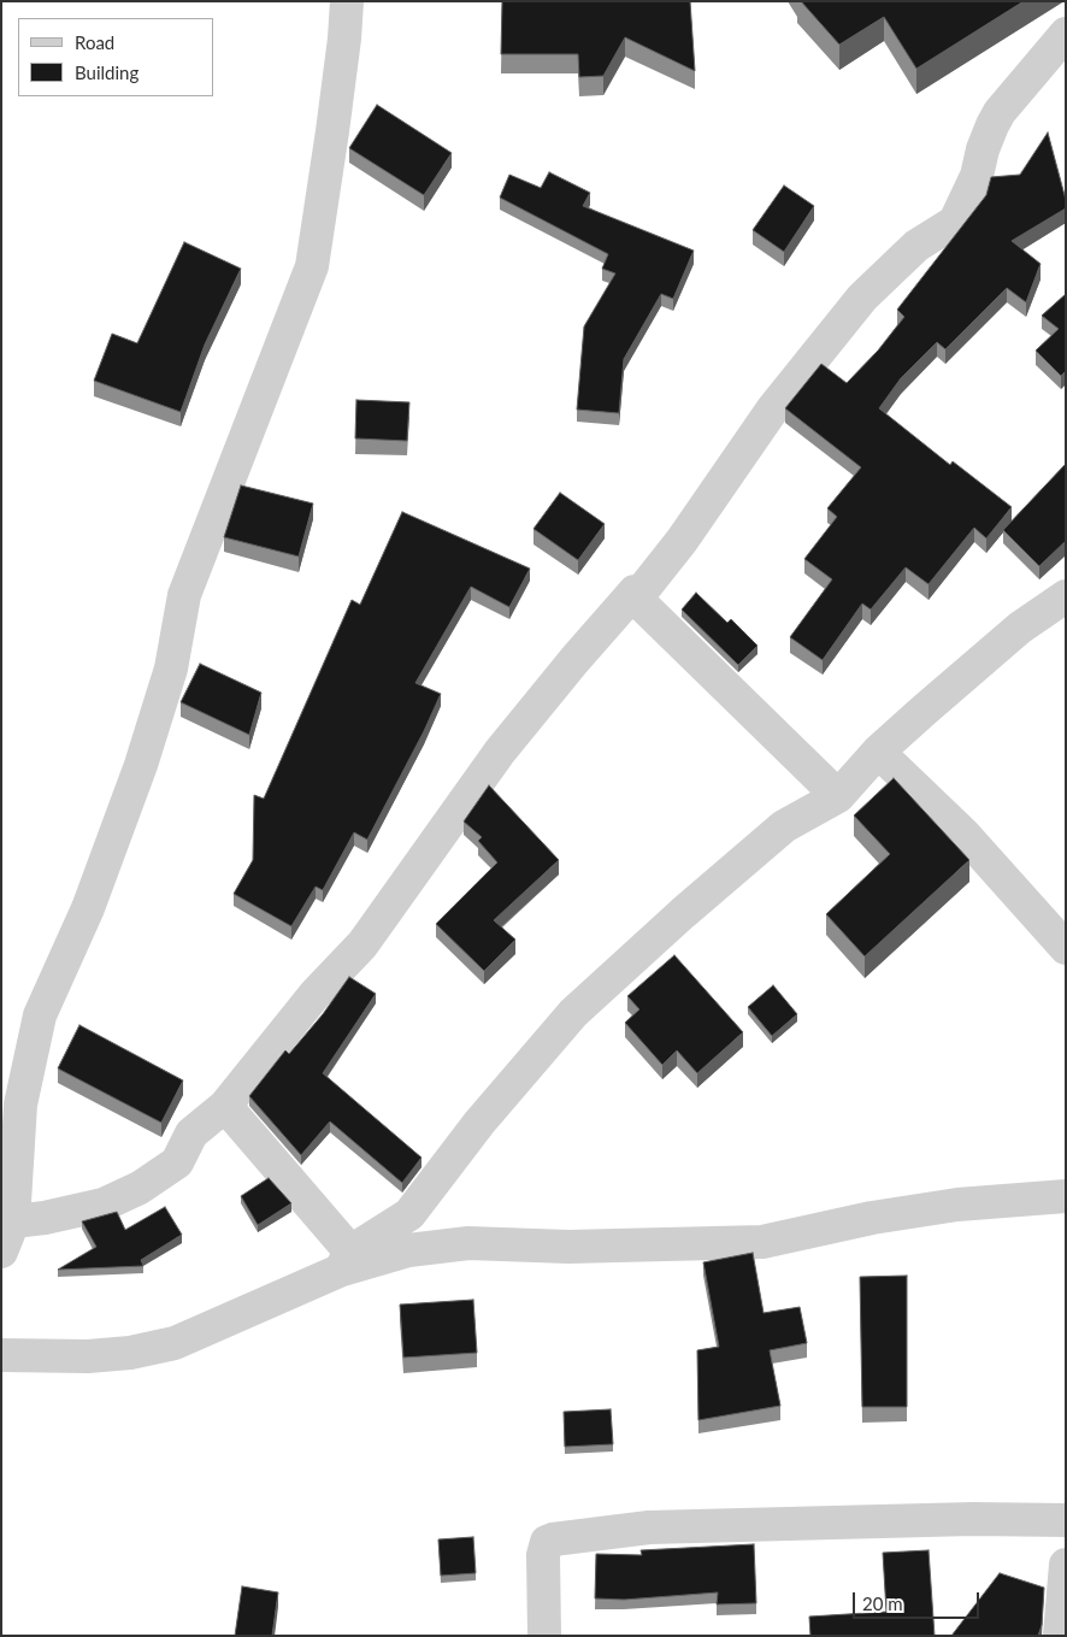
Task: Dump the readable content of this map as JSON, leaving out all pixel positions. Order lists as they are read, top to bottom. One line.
{"legend":["Road","Building"],"scale_bar":"20 m"}
